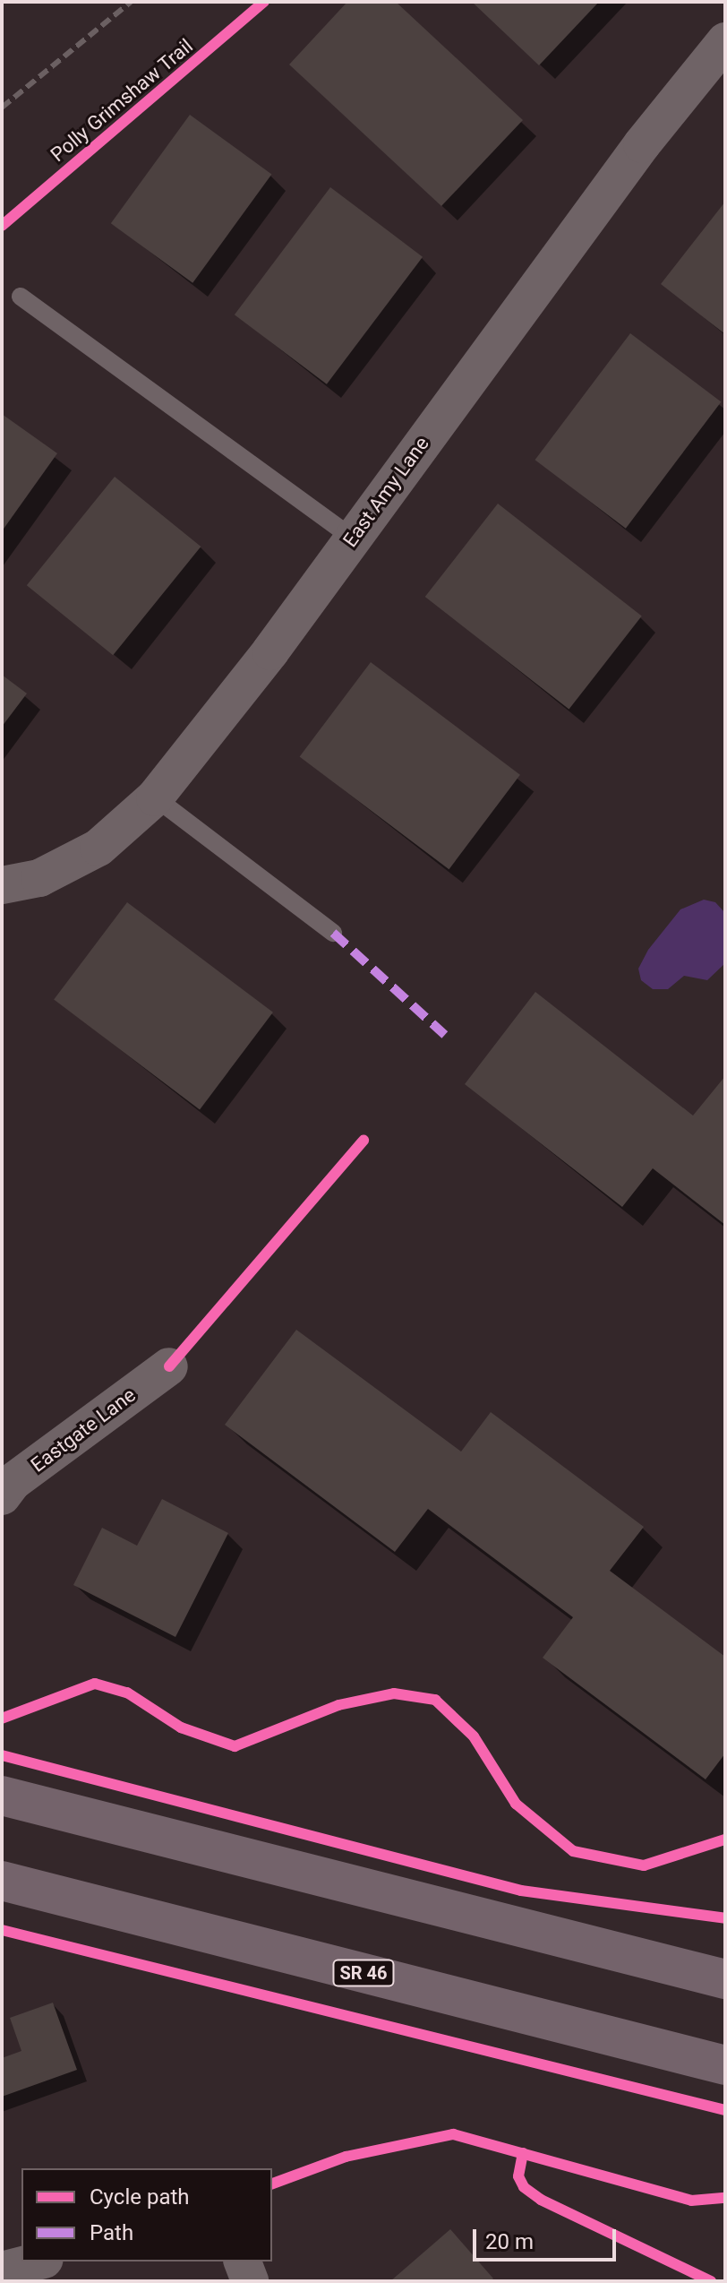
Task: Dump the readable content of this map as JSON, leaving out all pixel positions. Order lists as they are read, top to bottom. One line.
{"streets":{"highway":["SR 46"],"street":["East Amy Lane","Eastgate Lane"],"cycle path":["Polly Grimshaw Trail"]},"legend":["Cycle path","Path"],"scale_bar":"20 m"}
